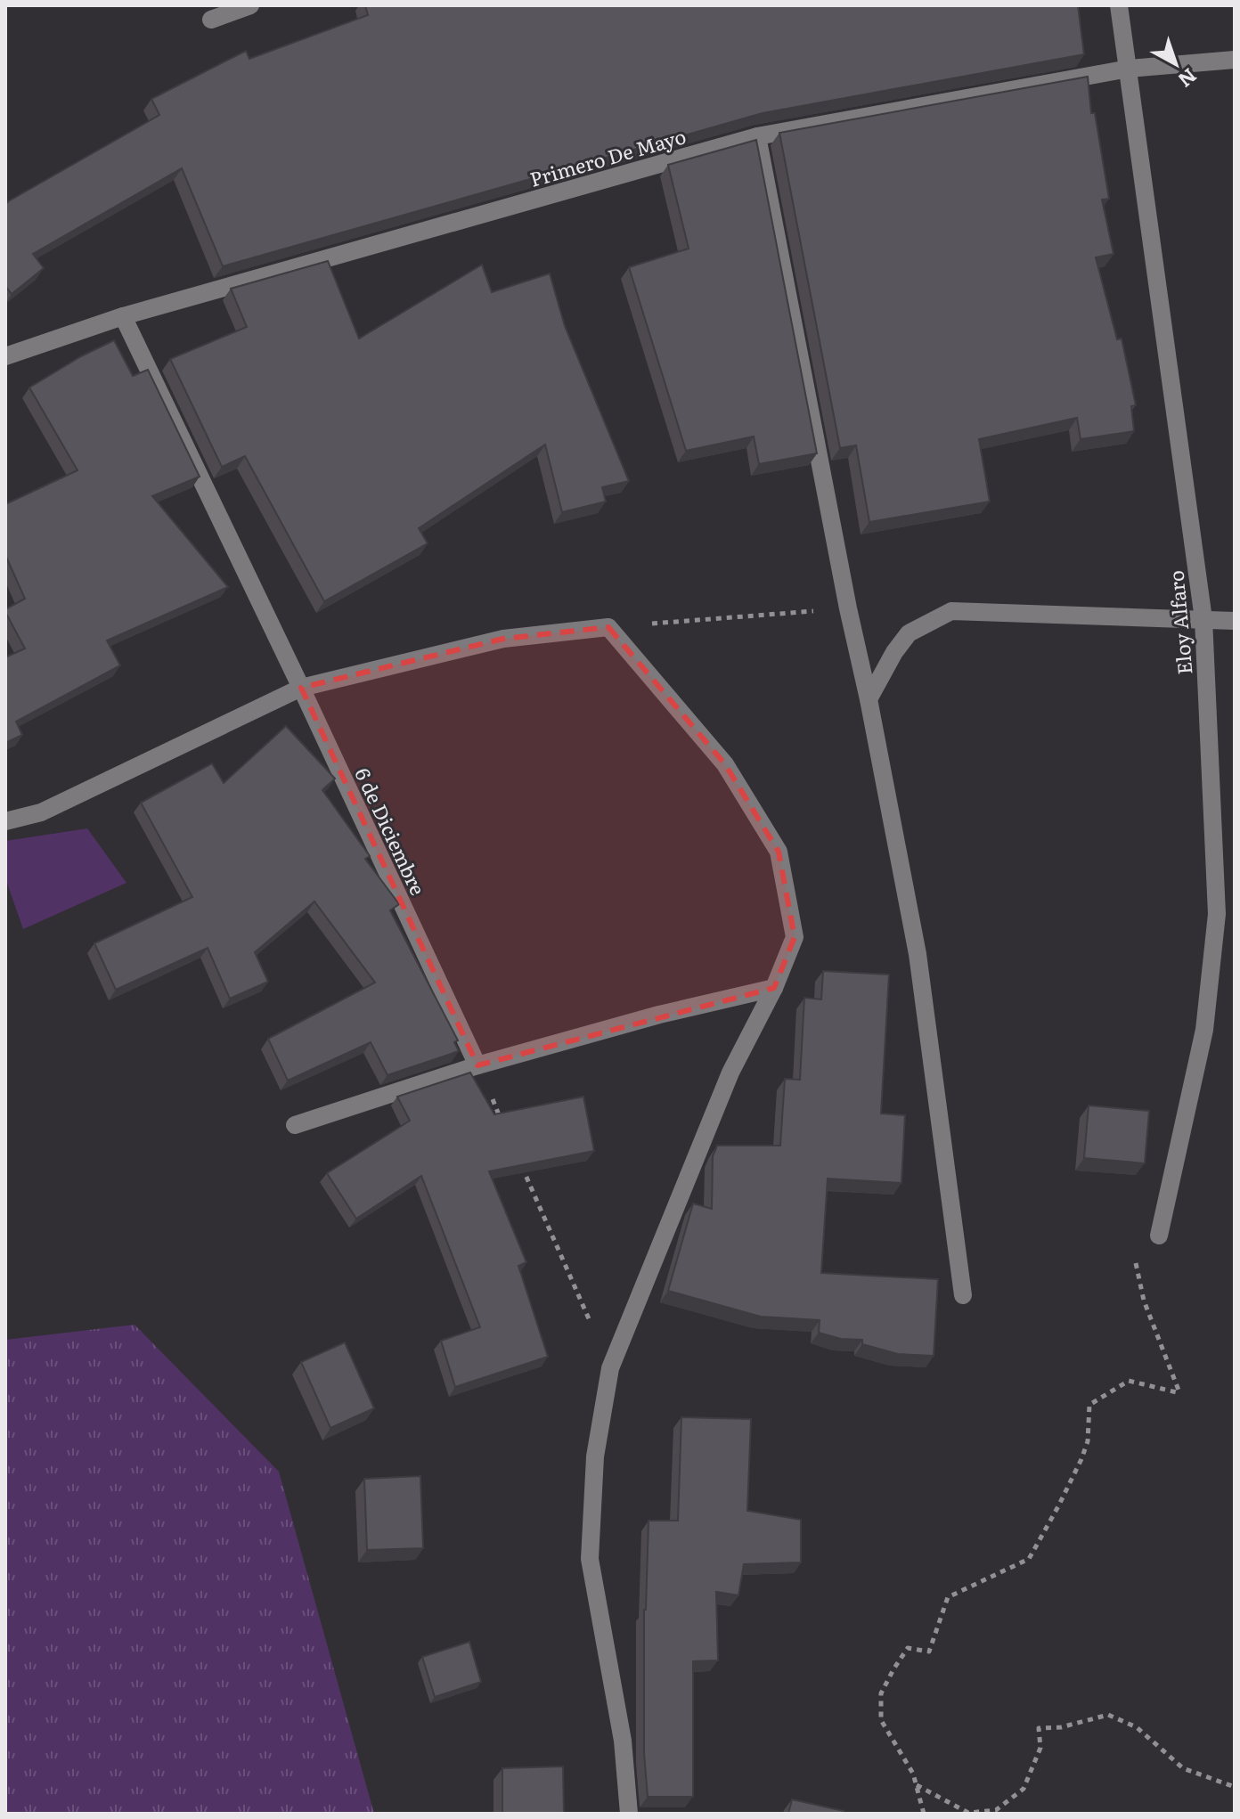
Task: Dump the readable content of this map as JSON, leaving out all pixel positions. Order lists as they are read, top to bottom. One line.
{"streets":{"street":["Primero De Mayo","Eloy Alfaro","6 de Diciembre"]},"crossings":[["Primero De Mayo","Eloy Alfaro"],["Primero De Mayo","6 de Diciembre"]],"north":"bottom right"}
